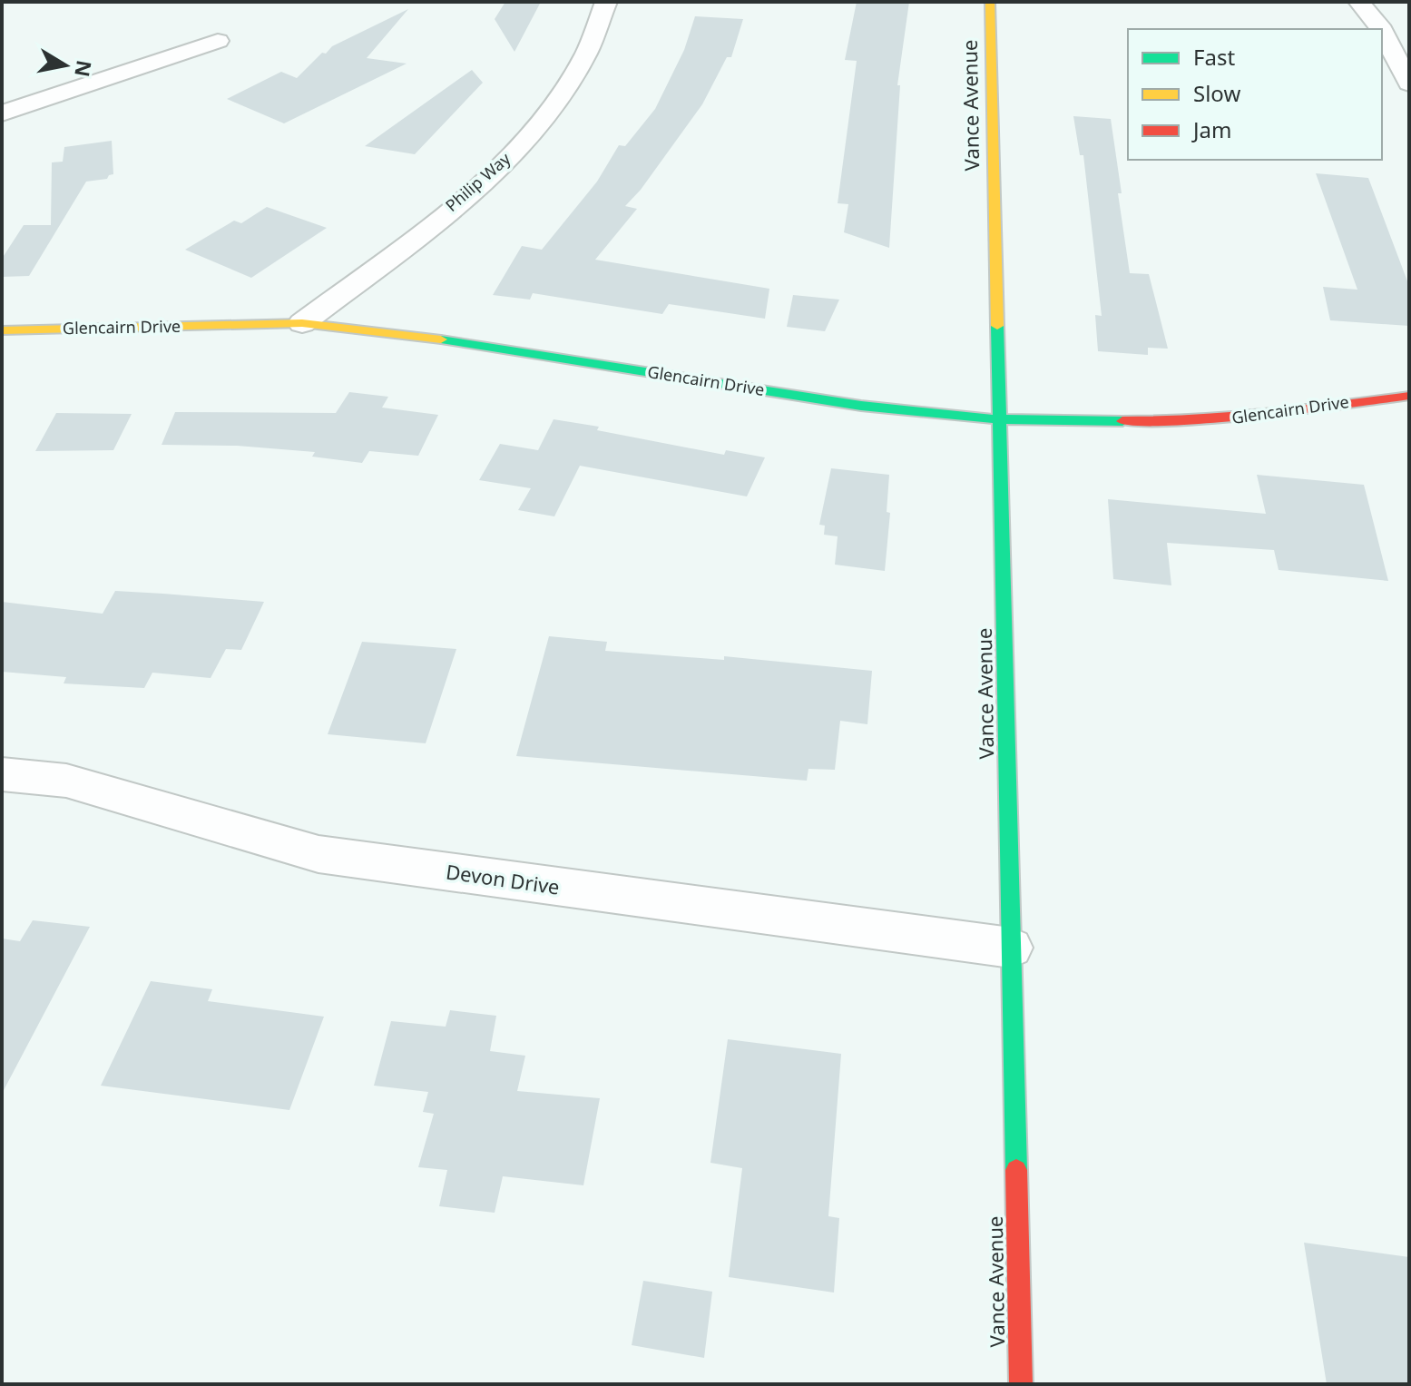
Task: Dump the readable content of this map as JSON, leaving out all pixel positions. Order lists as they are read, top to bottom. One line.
{"streets":{"street":["Vance Avenue","Philip Way","Glencairn Drive","Devon Drive"]},"crossings":[["Vance Avenue","Glencairn Drive"],["Vance Avenue","Devon Drive"],["Philip Way","Glencairn Drive"]],"legend":["Fast","Slow","Jam"],"north":"right"}
